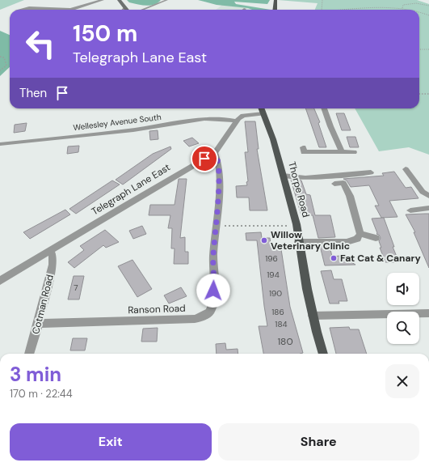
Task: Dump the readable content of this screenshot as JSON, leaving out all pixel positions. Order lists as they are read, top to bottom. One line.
{"streets":{"main road":["Thorpe Road"],"street":["Wellesley Avenue South","Telegraph Lane East","Cotman Road","Ranson Road"]},"crossings":[["Wellesley Avenue South","Telegraph Lane East"],["Telegraph Lane East","Cotman Road"],["Telegraph Lane East","Ranson Road"],["Cotman Road","Ranson Road"]],"places":["Willow Veterinary Clinic","Fat Cat & Canary"],"house_numbers":["196","194","7","190","186","184","180"],"page":{"turn":["150 m","Telegraph Lane East"],"then":"Then","heading":["3 min","170 m · 22:44"],"buttons":["Exit","Share"]}}
